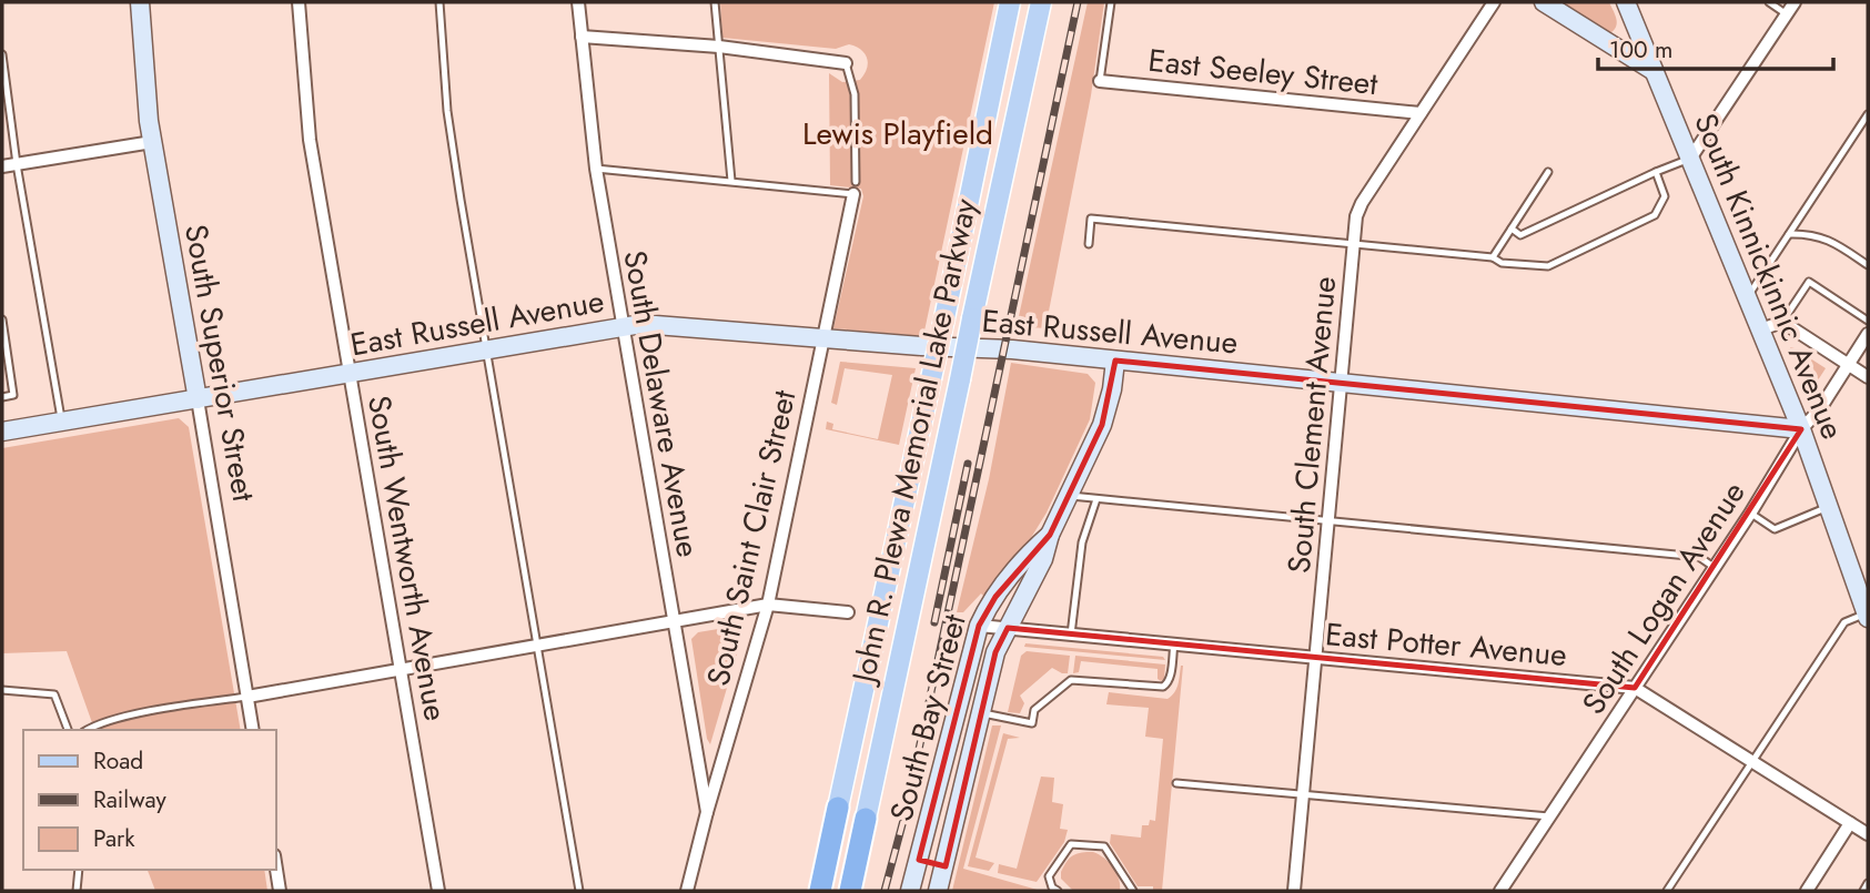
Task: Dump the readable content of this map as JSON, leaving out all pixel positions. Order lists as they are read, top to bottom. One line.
{"streets":{"highway":["John R. Plewa Memorial Lake Parkway"],"main road":["South Kinnickinnic Avenue","East Russell Avenue","South Superior Street","South Bay Street"],"street":["East Seeley Street","South Delaware Avenue","South Clement Avenue","South Saint Clair Street","South Wentworth Avenue","South Logan Avenue","East Potter Avenue"]},"crossings":[["East Seeley Street","South Clement Avenue"],["South Kinnickinnic Avenue","East Russell Avenue"],["South Kinnickinnic Avenue","South Logan Avenue"],["East Russell Avenue","South Superior Street"],["East Russell Avenue","South Delaware Avenue"],["East Russell Avenue","South Clement Avenue"],["East Russell Avenue","South Saint Clair Street"],["East Russell Avenue","South Wentworth Avenue"],["East Russell Avenue","South Logan Avenue"],["East Russell Avenue","South Bay Street"],["South Delaware Avenue","South Saint Clair Street"],["South Clement Avenue","East Potter Avenue"],["South Logan Avenue","East Potter Avenue"],["East Potter Avenue","South Bay Street"]],"parks":["Lewis Playfield"],"legend":["Road","Railway","Park"],"scale_bar":"100 m"}
